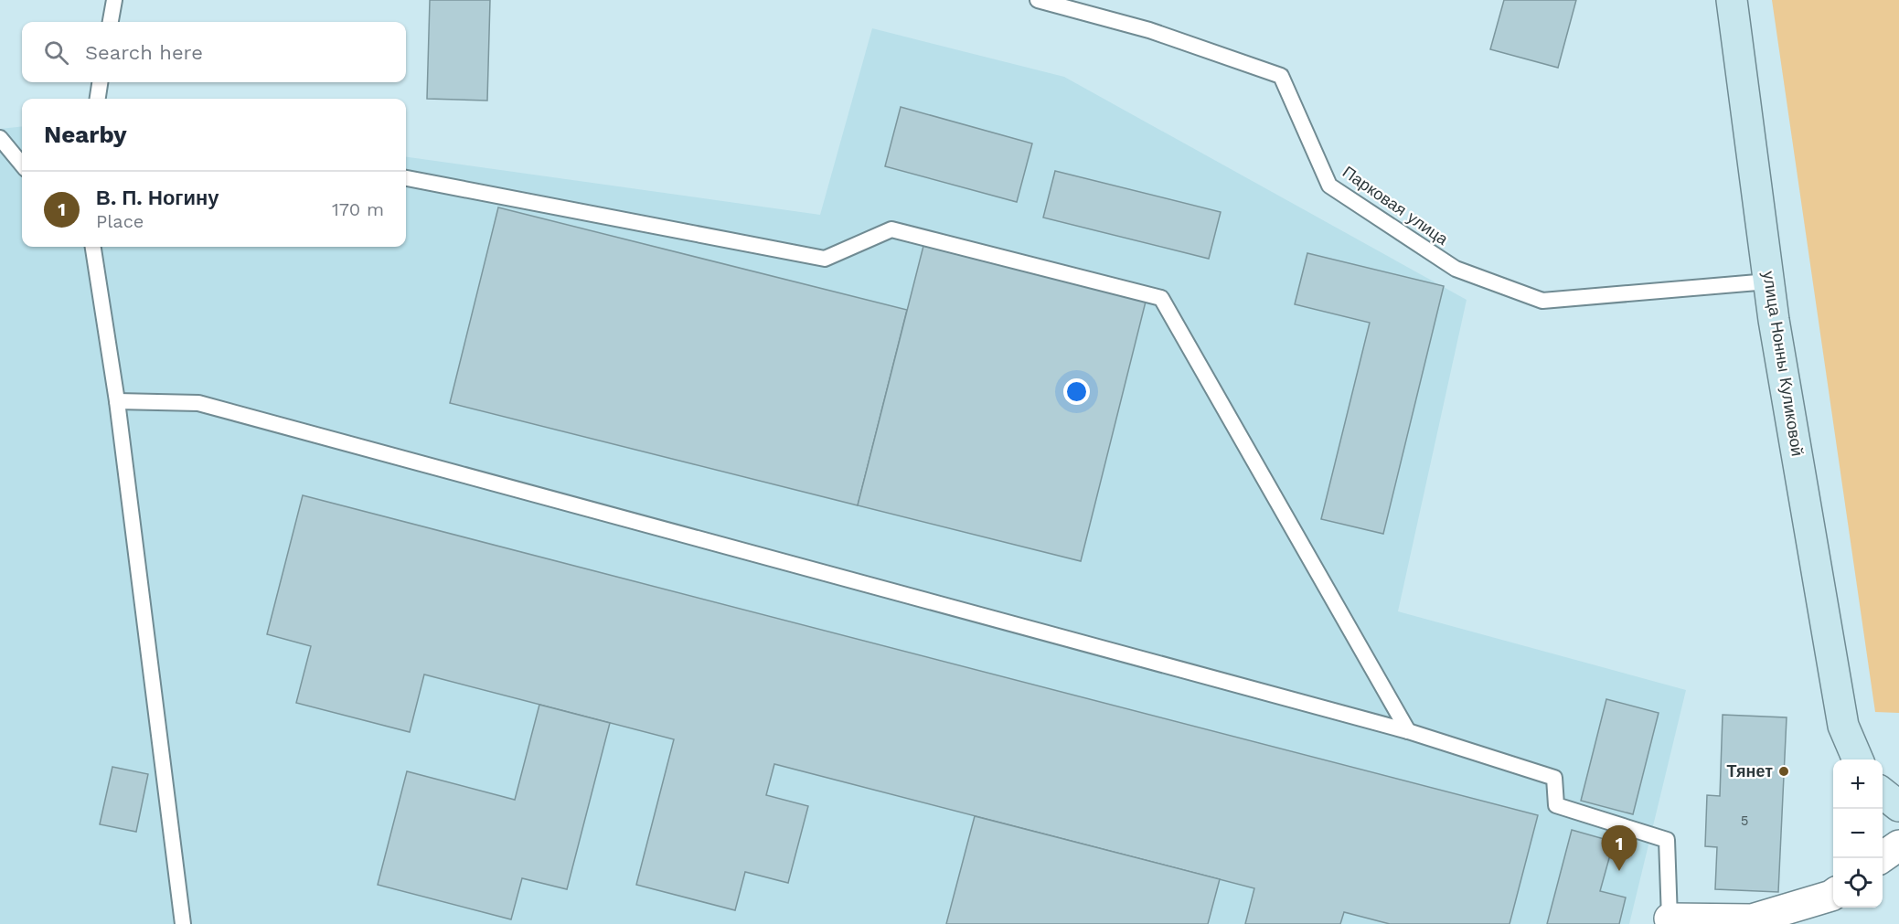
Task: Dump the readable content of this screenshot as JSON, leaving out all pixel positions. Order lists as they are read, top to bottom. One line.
{"streets":{"street":["улица Нонны Куликовой"],"lane":["Парковая улица"]},"crossings":[["Парковая улица","улица Нонны Куликовой"]],"places":["Тянет"],"house_numbers":["5"],"page":{"search":"Search here","heading":"Nearby","list":[{"mark":"1","name":"В. П. Ногину","note":"Place","value":"170 m"}],"map_buttons":["+","−"],"pins":"1"}}
